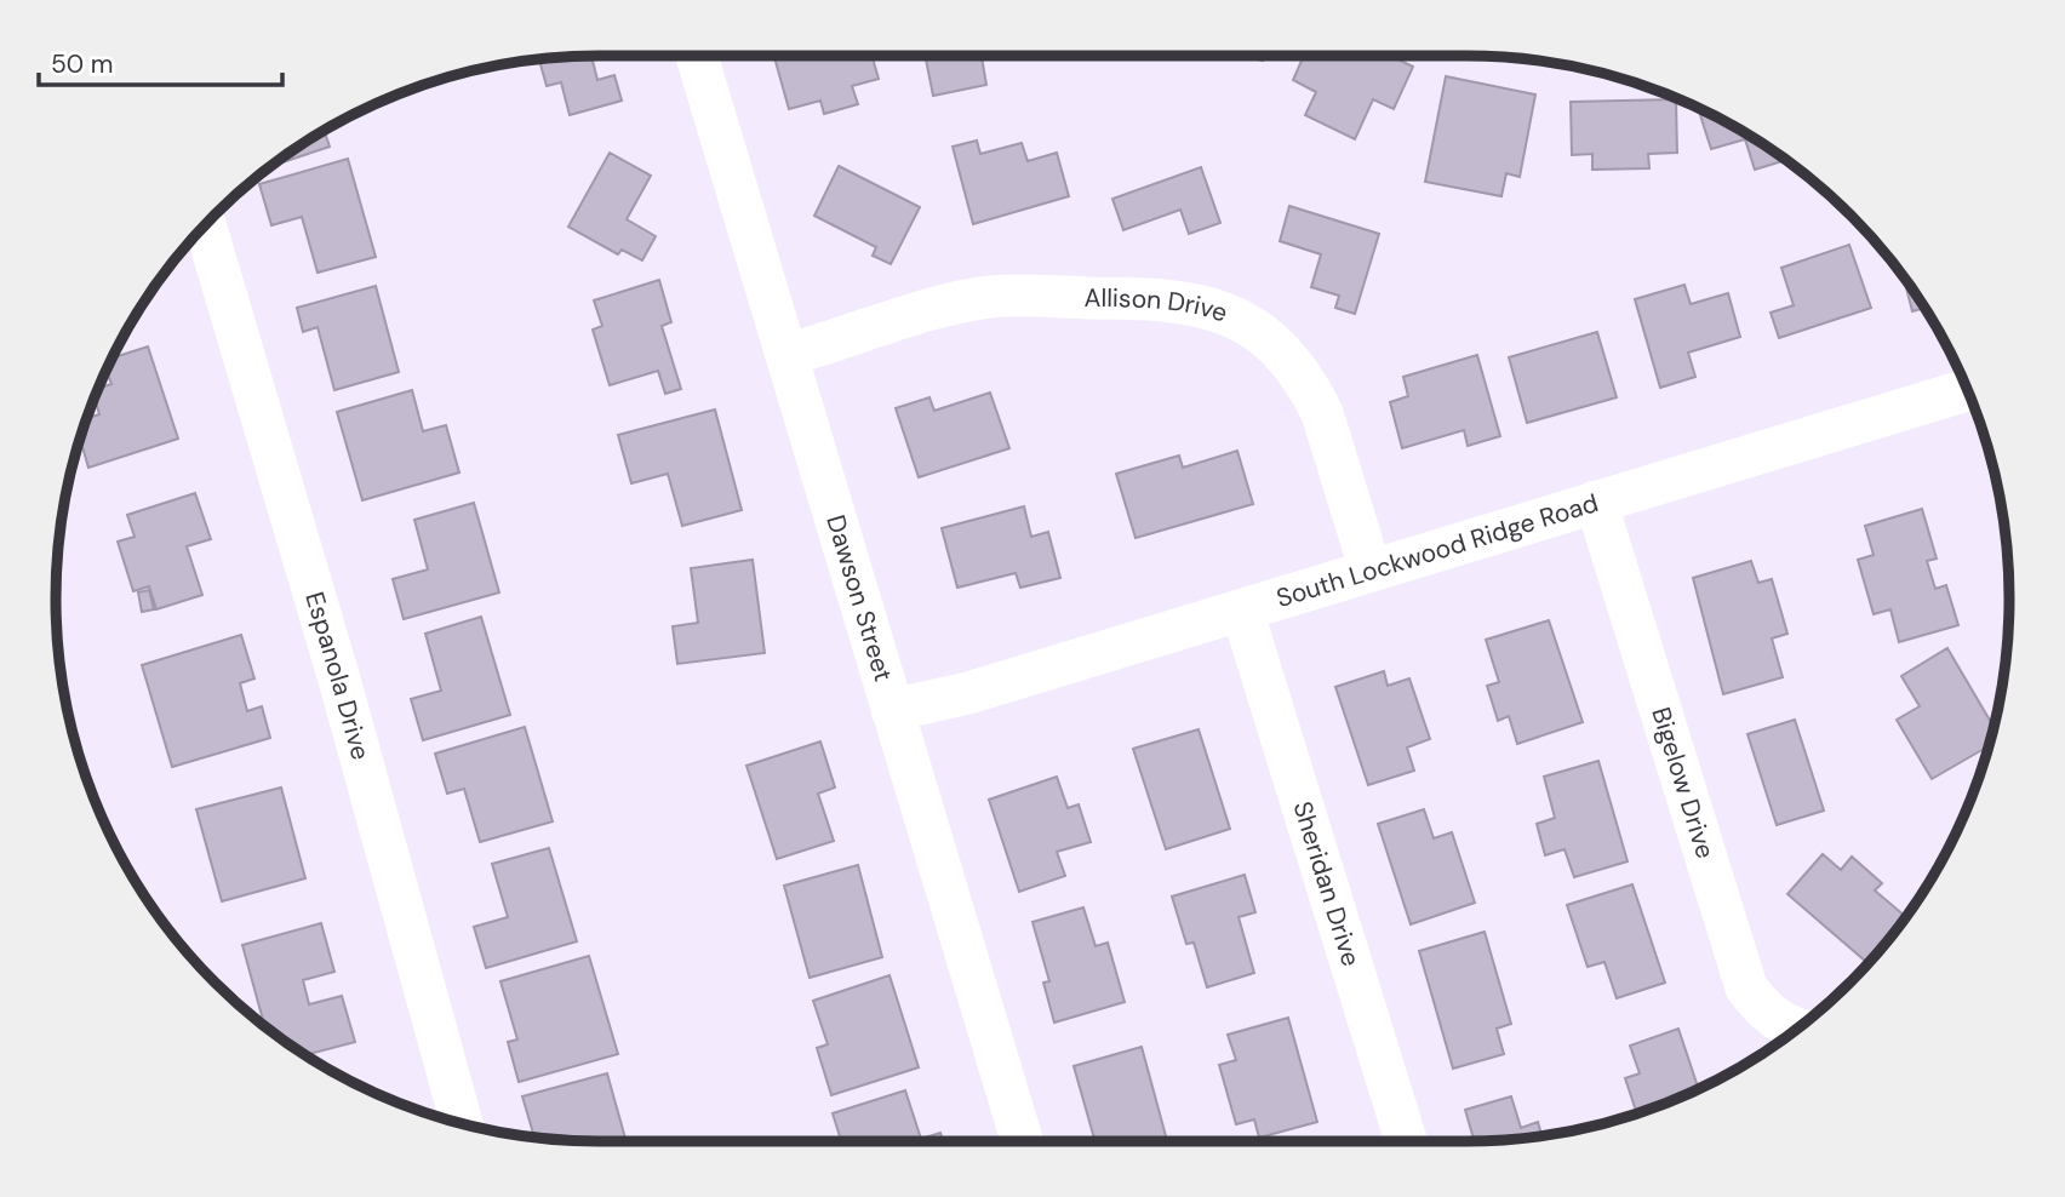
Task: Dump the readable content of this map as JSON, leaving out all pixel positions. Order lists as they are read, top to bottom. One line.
{"streets":{"street":["Allison Drive","South Lockwood Ridge Road","Dawson Street","Espanola Drive","Bigelow Drive","Sheridan Drive"]},"crossings":[["Allison Drive","South Lockwood Ridge Road"],["Allison Drive","Dawson Street"],["South Lockwood Ridge Road","Dawson Street"],["South Lockwood Ridge Road","Bigelow Drive"],["South Lockwood Ridge Road","Sheridan Drive"]],"scale_bar":"50 m"}
